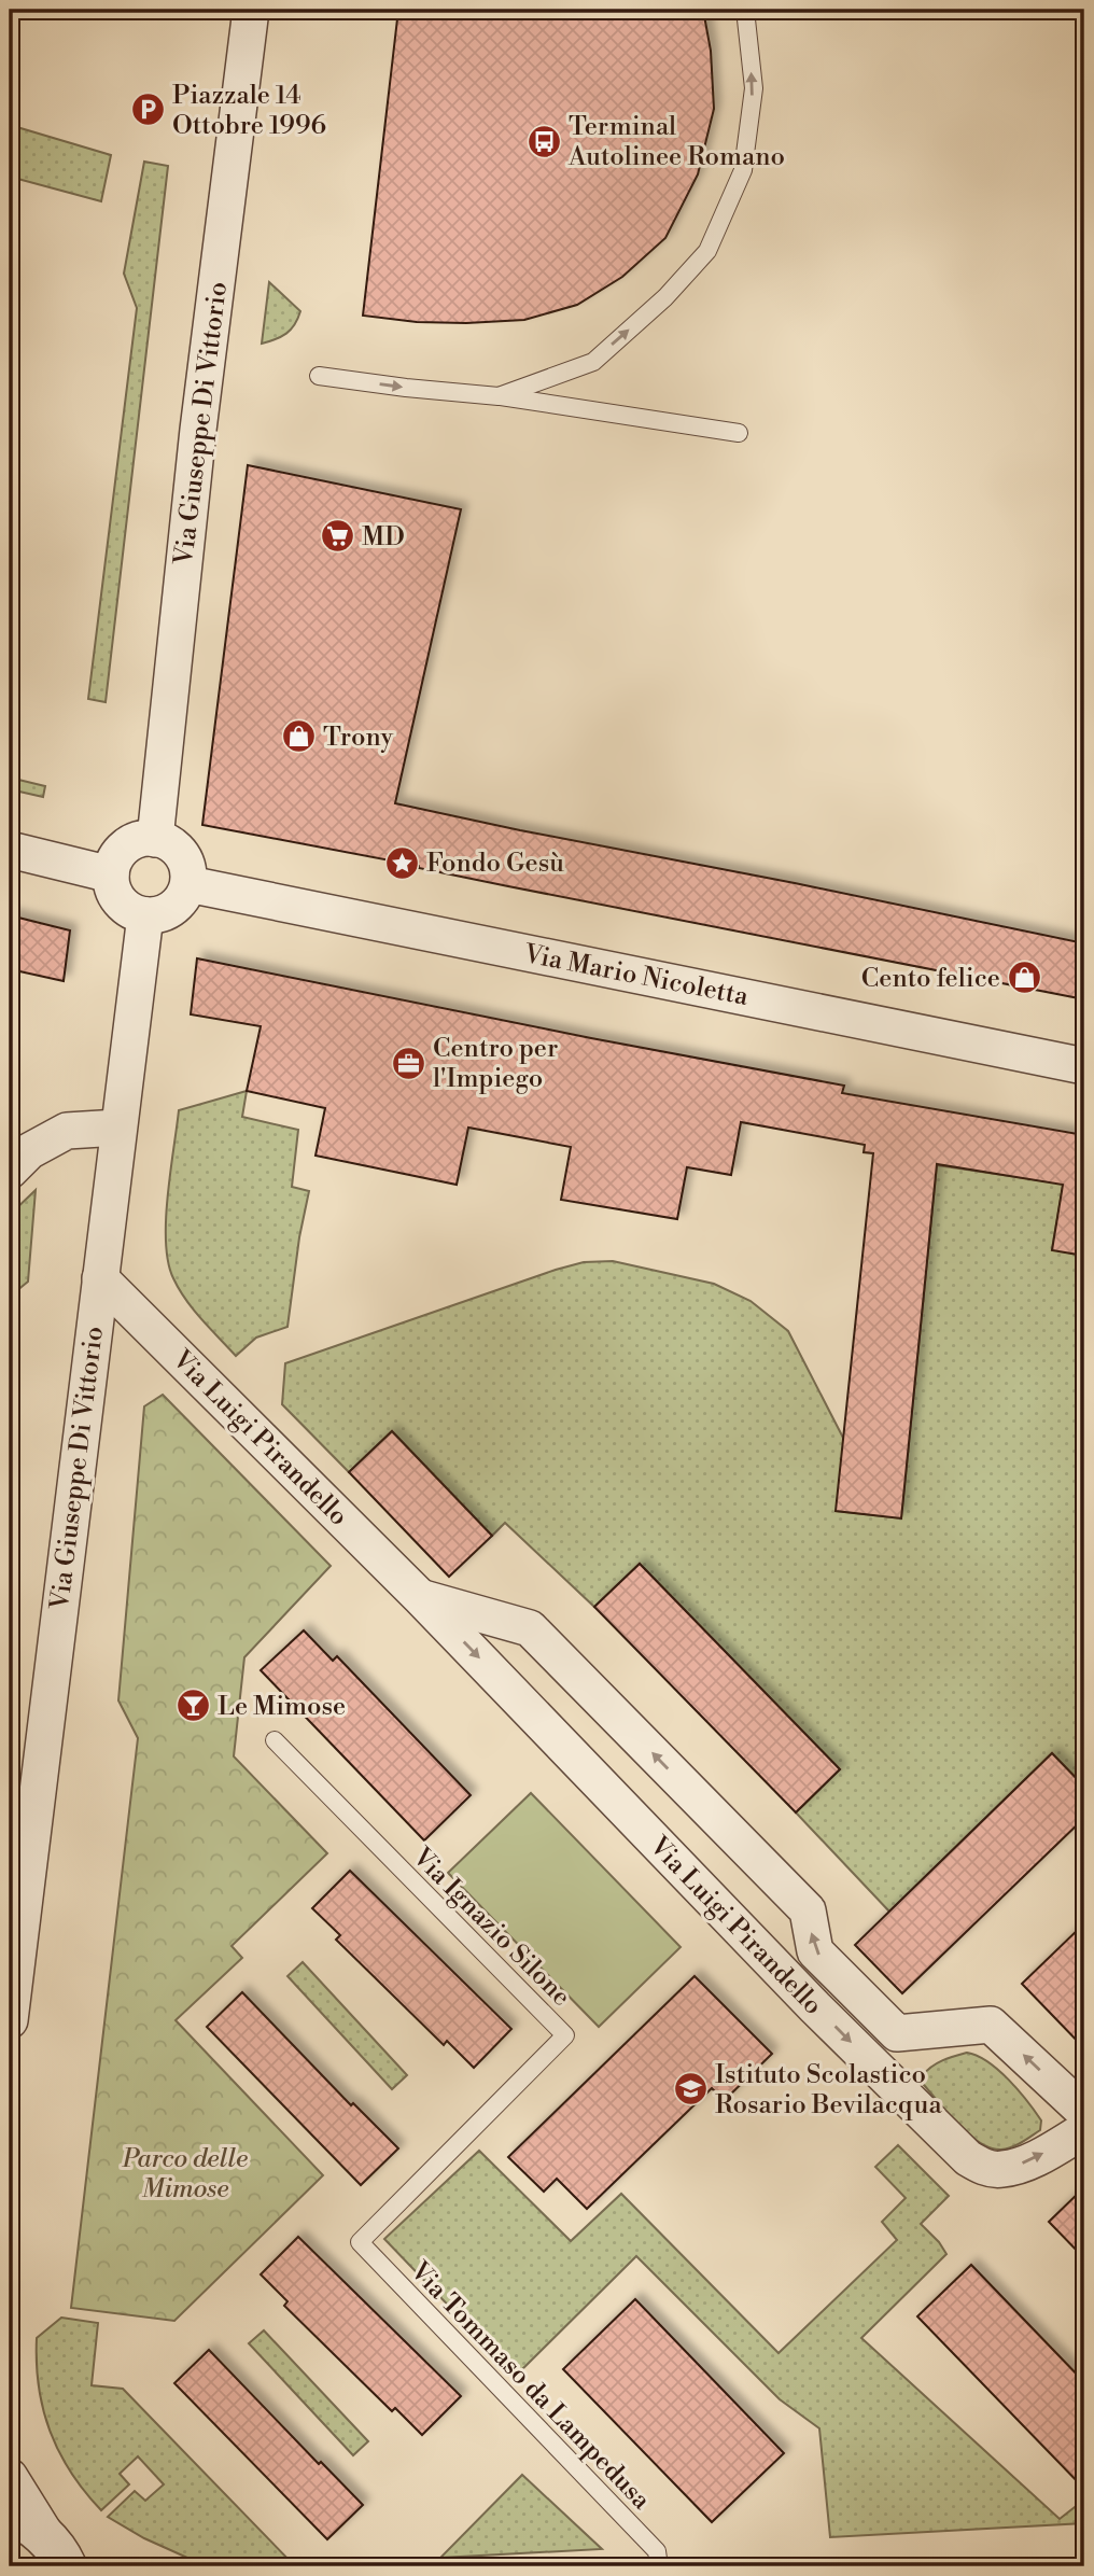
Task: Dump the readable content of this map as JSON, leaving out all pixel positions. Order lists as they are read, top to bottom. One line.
{"streets":{"street":["Via Giuseppe Di Vittorio","Via Mario Nicoletta","Via Luigi Pirandello"],"lane":["Via Ignazio Silone","Via Tommaso da Lampedusa"]},"crossings":[["Via Giuseppe Di Vittorio","Via Mario Nicoletta"],["Via Giuseppe Di Vittorio","Via Luigi Pirandello"],["Via Ignazio Silone","Via Tommaso da Lampedusa"]],"parks":["Parco delle Mimose"],"places":{"parking":["Piazzale 14 Ottobre 1996"],"bus stop":["Terminal Autolinee Romano"],"supermarket":["MD"],"shop":["Trony","Cento felice"],"place":["Fondo Gesù"],"office":["Centro per l'Impiego"],"bar":["Le Mimose"],"school or university":["Istituto Scolastico Rosario Bevilacqua"]}}
